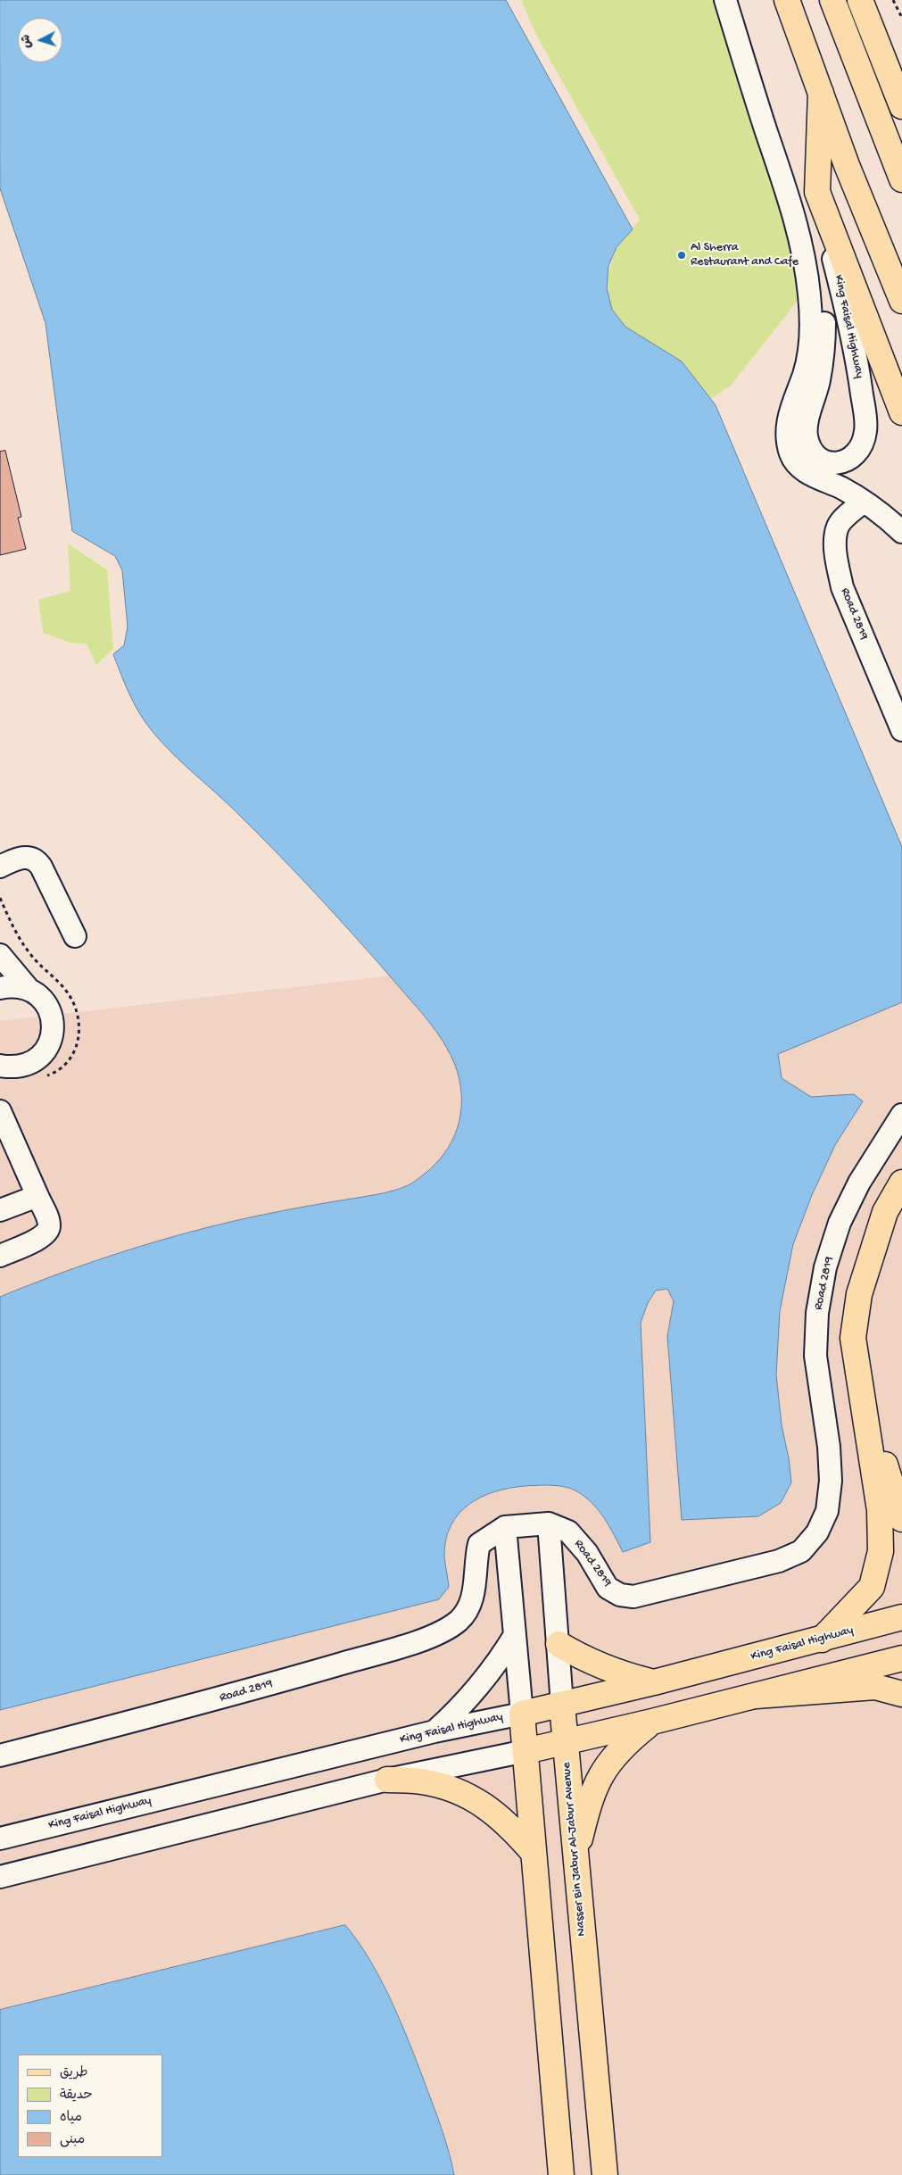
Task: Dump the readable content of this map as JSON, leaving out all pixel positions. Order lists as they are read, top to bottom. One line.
{"streets":{"main road":["King Faisal Highway","Nasser Bin Jabur Al-Jabur Avenue"],"street":["Road 2819"]},"crossings":[["King Faisal Highway","Road 2819"],["King Faisal Highway","Nasser Bin Jabur Al-Jabur Avenue"],["Road 2819","Nasser Bin Jabur Al-Jabur Avenue"]],"places":["Al Sherra Restaurant and Cafe"],"legend":["طريق","حديقة","مياه","مبنى"],"north":"left"}
